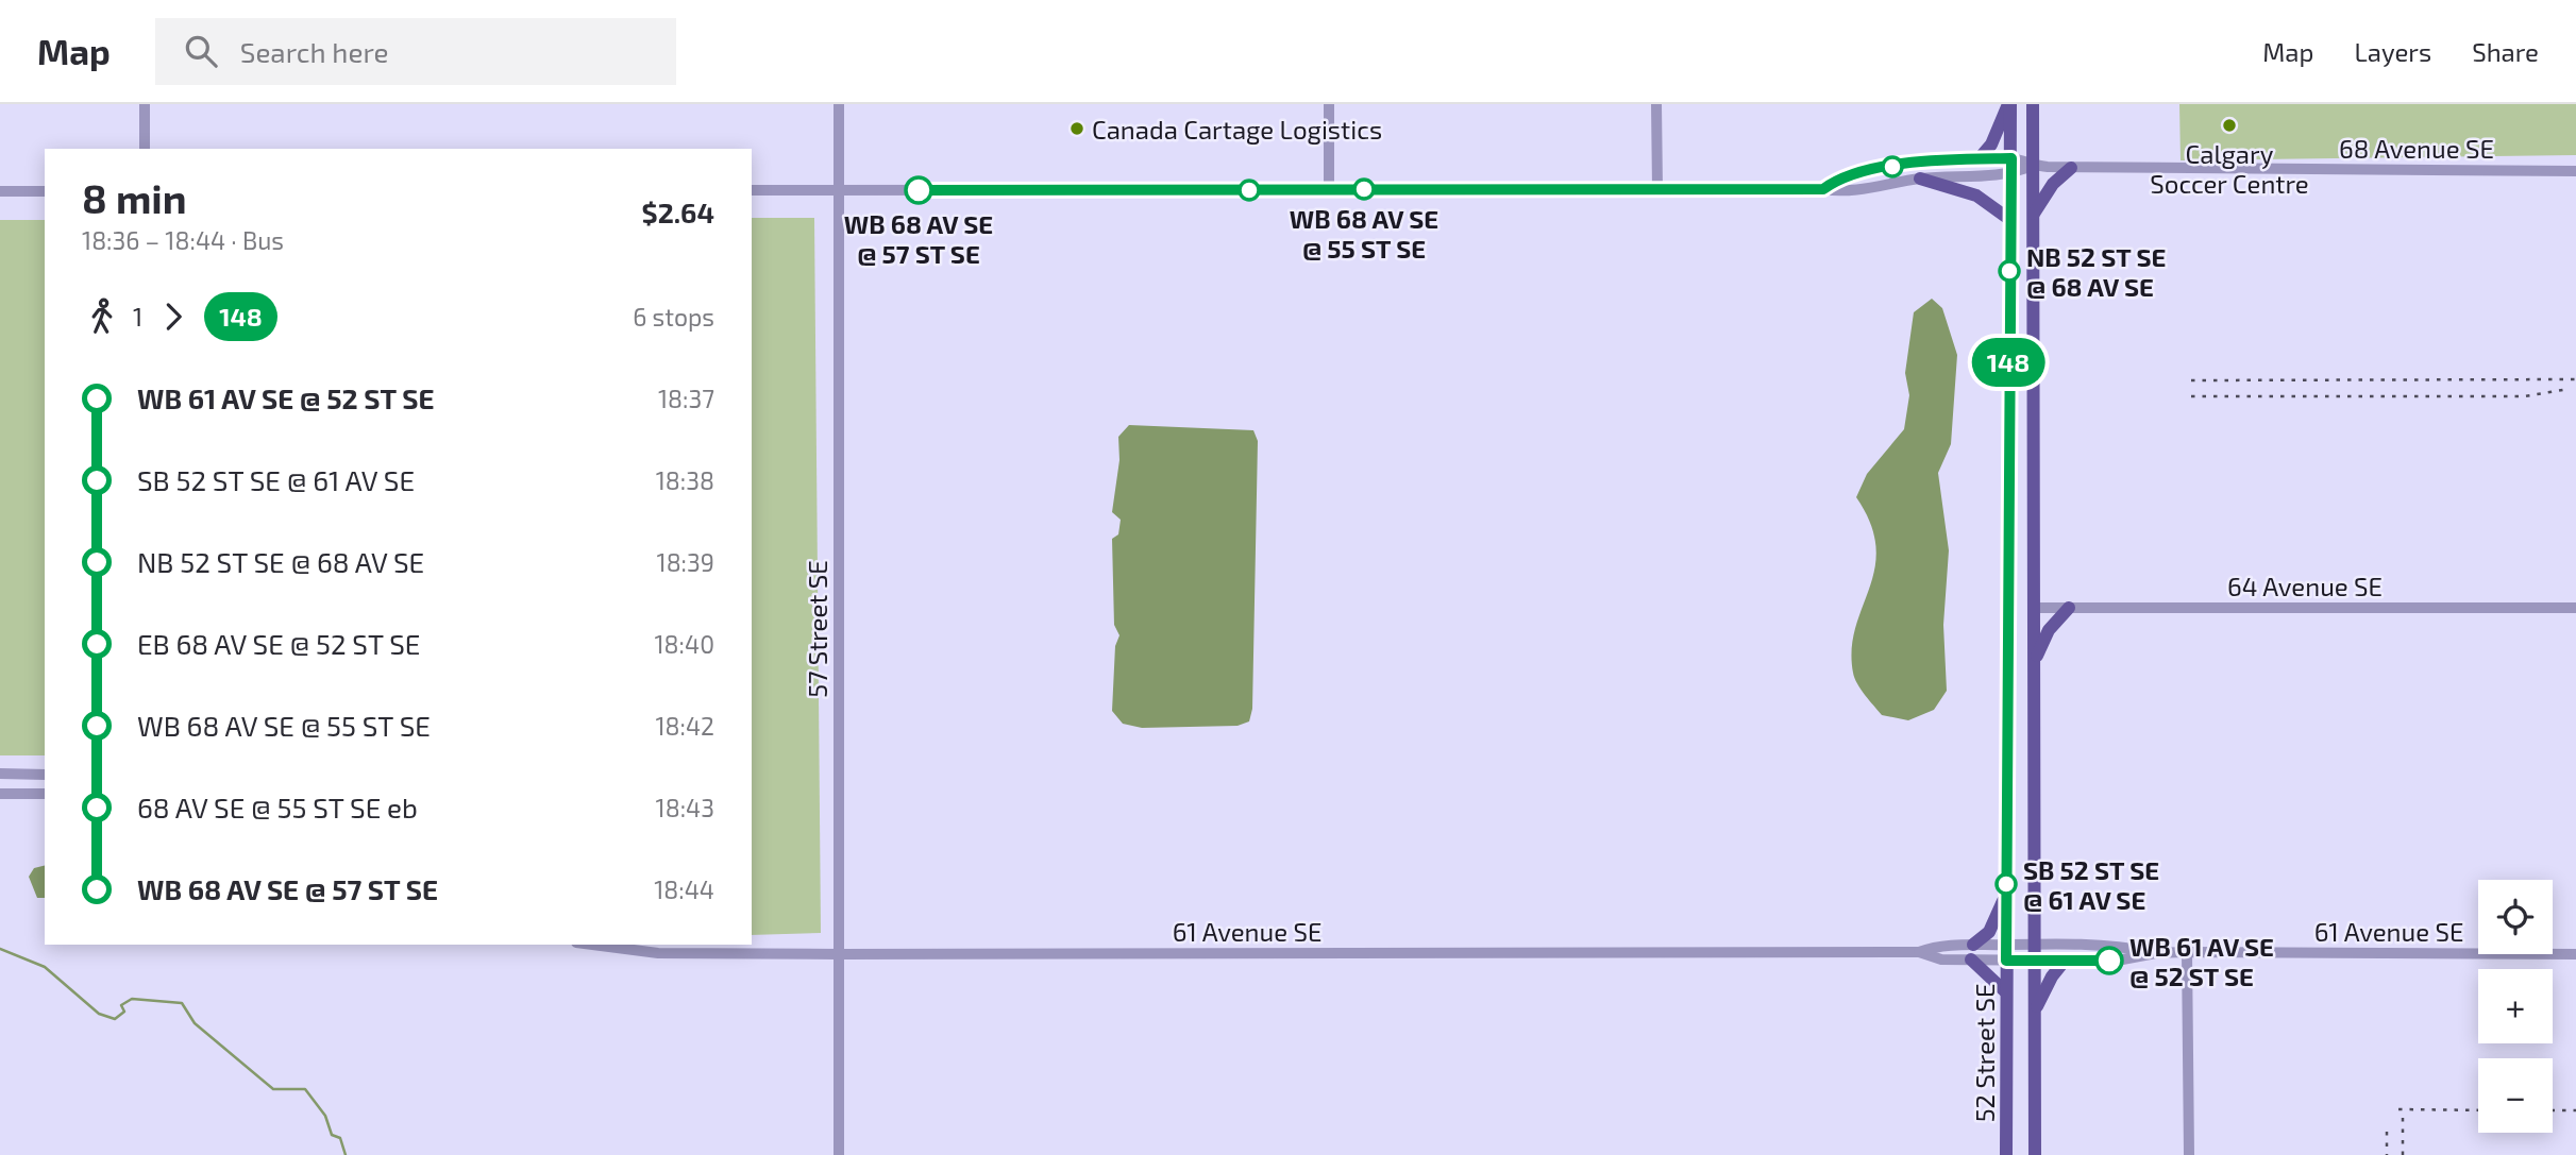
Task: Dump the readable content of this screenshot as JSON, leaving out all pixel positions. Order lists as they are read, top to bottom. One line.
{"streets":{"main road":["52 Street SE"],"street":["68 Avenue SE","64 Avenue SE","57 Street SE","61 Avenue SE"]},"crossings":[["68 Avenue SE","57 Street SE"],["68 Avenue SE","52 Street SE"],["64 Avenue SE","52 Street SE"],["57 Street SE","61 Avenue SE"],["61 Avenue SE","52 Street SE"]],"places":["Calgary Soccer Centre","Canada Cartage Logistics","WB 68 AV SE @ 55 ST SE","WB 68 AV SE @ 57 ST SE","NB 52 ST SE @ 68 AV SE","SB 52 ST SE @ 61 AV SE","WB 61 AV SE @ 52 ST SE"],"lines":["bus line 148"],"page":{"header":"Map","search":"Search here","nav":["Map","Layers","Share"],"on_map":"148","heading":["8 min","18:36 – 18:44 · Bus","$2.64"],"legs":["1","148","6 stops"],"list":[{"name":"WB 61 AV SE @ 52 ST SE","value":"18:37"},{"name":"SB 52 ST SE @ 61 AV SE","value":"18:38"},{"name":"NB 52 ST SE @ 68 AV SE","value":"18:39"},{"name":"EB 68 AV SE @ 52 ST SE","value":"18:40"},{"name":"WB 68 AV SE @ 55 ST SE","value":"18:42"},{"name":"68 AV SE @ 55 ST SE eb","value":"18:43"},{"name":"WB 68 AV SE @ 57 ST SE","value":"18:44"}],"map_buttons":["+","−"]}}
